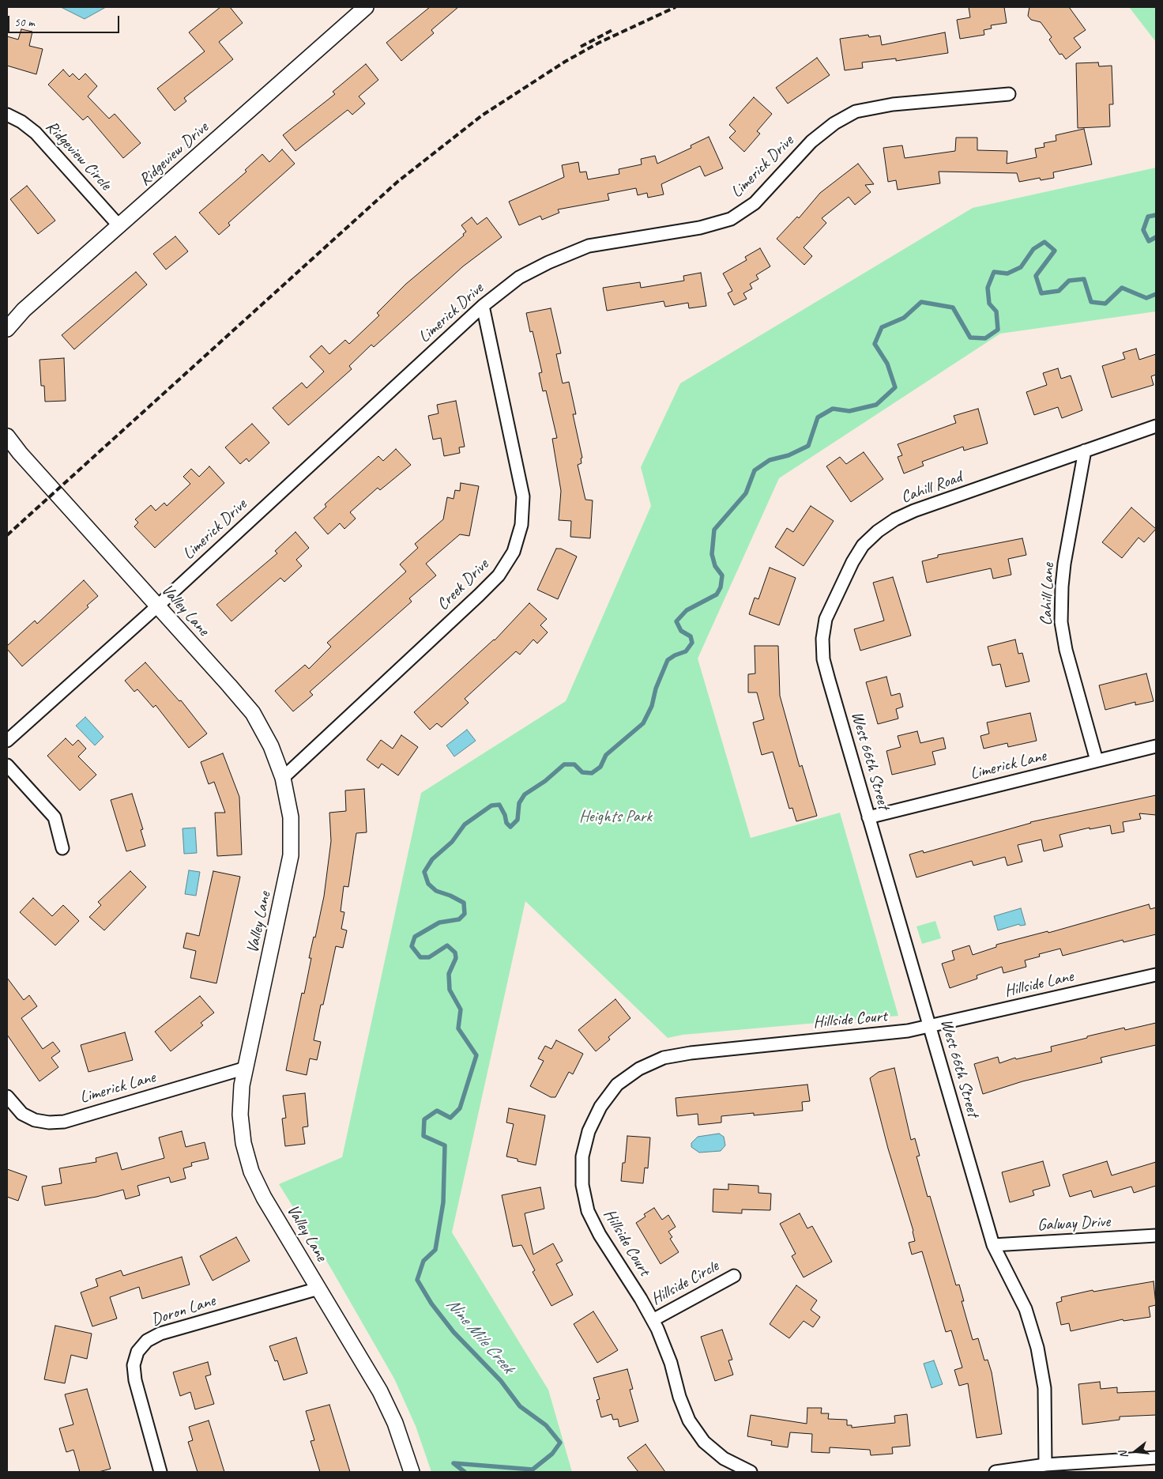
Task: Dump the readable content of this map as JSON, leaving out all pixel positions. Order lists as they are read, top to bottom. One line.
{"streets":{"street":["Ridgeview Drive","Ridgeview Circle","Limerick Drive","Cahill Road","Creek Drive","Cahill Lane","Valley Lane","West 66th Street","Limerick Lane","Hillside Lane","Hillside Court","Galway Drive","Hillside Circle","Doron Lane"]},"crossings":[["Ridgeview Drive","Ridgeview Circle"],["Limerick Drive","Creek Drive"],["Limerick Drive","Valley Lane"],["Cahill Road","Cahill Lane"],["Cahill Road","West 66th Street"],["Creek Drive","Valley Lane"],["Cahill Lane","Limerick Lane"],["Valley Lane","Limerick Lane"],["Valley Lane","Doron Lane"],["West 66th Street","Limerick Lane"],["West 66th Street","Hillside Lane"],["West 66th Street","Hillside Court"],["West 66th Street","Galway Drive"],["Hillside Lane","Hillside Court"],["Hillside Court","Hillside Circle"]],"water":["Nine Mile Creek"],"parks":["Heights Park"],"scale_bar":"50 m","north":"left"}
